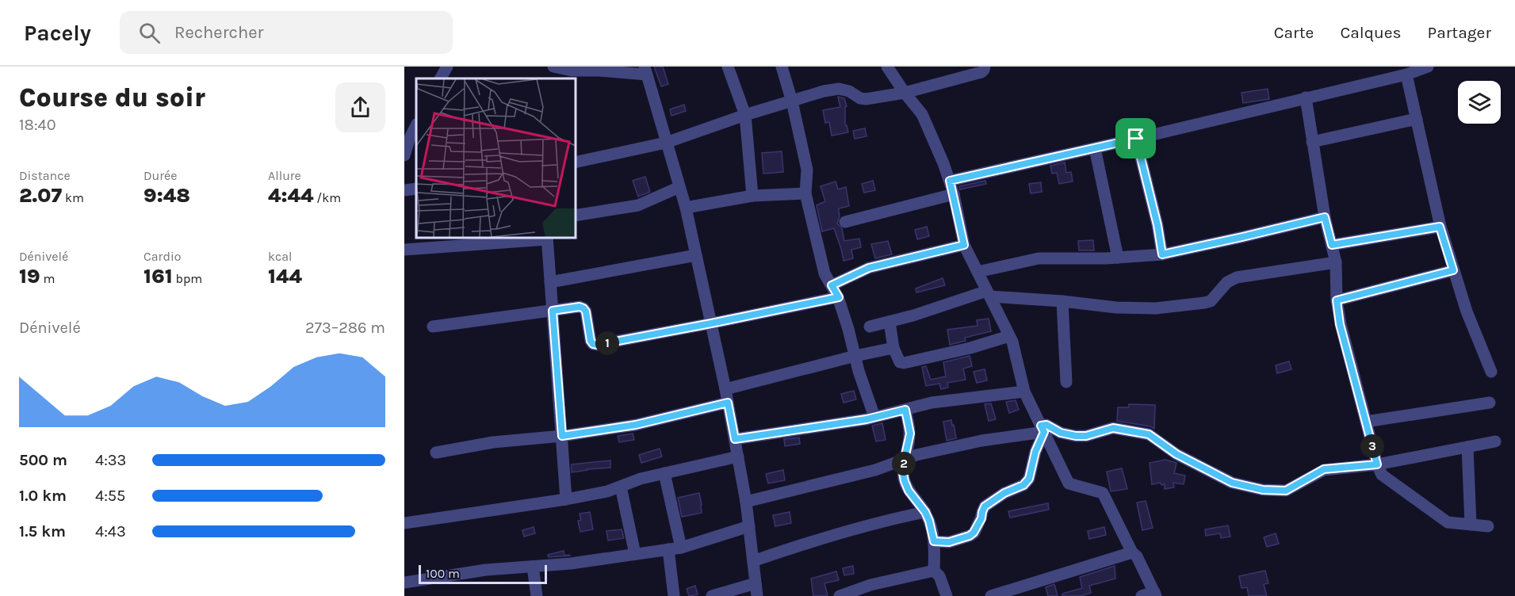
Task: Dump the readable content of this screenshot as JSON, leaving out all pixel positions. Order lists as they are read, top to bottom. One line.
{"scale_bar":"100 m","page":{"header":"Pacely","search":"Rechercher","nav":["Carte","Calques","Partager"],"heading":["Course du soir","18:40"],"stats":[["Distance","2.07 km"],["Durée","9:48"],["Allure","4:44 /km"],["Dénivelé","19 m"],["Cardio","161 bpm"],["kcal","144"]],"chart":["Dénivelé","273–286 m"],"pins":["1","3","2"],"list":[{"name":"500 m","note":"4:33"},{"name":"1.0 km","note":"4:55"},{"name":"1.5 km","note":"4:43"}],"scale":"100 m"}}
